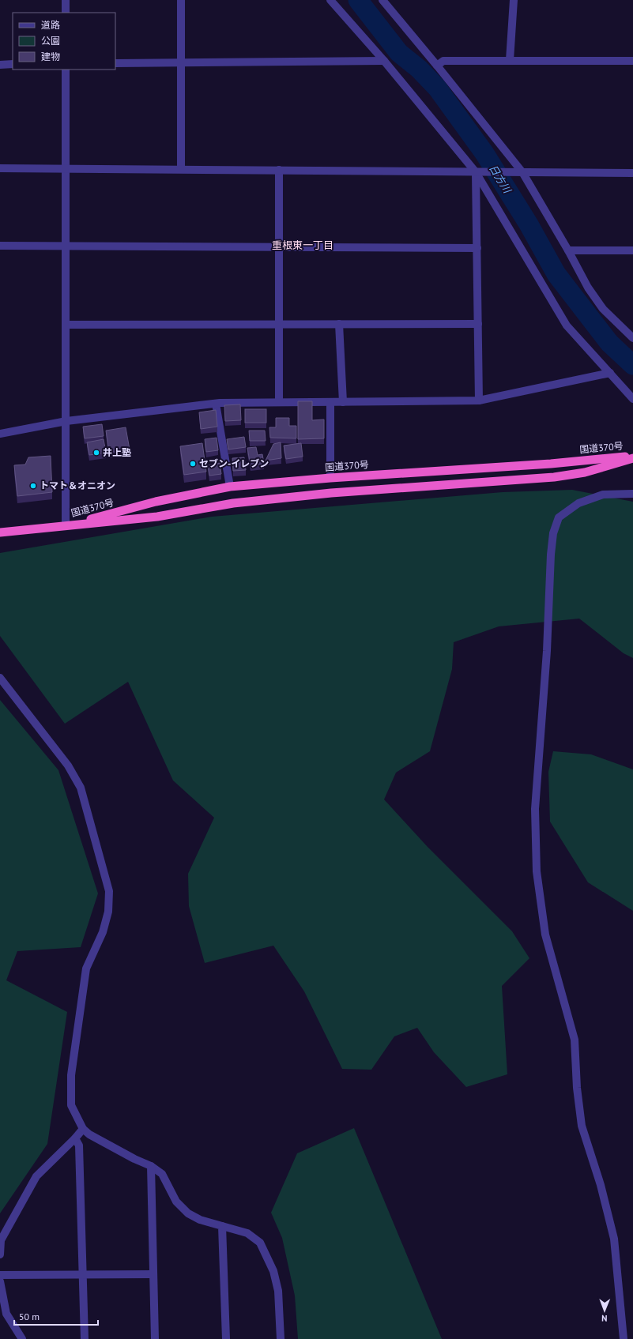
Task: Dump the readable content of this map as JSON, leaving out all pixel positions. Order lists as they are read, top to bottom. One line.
{"streets":{"highway":["国道370号"]},"districts":["重根東一丁目"],"water":["日方川"],"places":["井上塾","セブン-イレブン","トマト＆オニオン"],"legend":["道路","公園","建物"],"scale_bar":"50 m","north":"bottom"}
